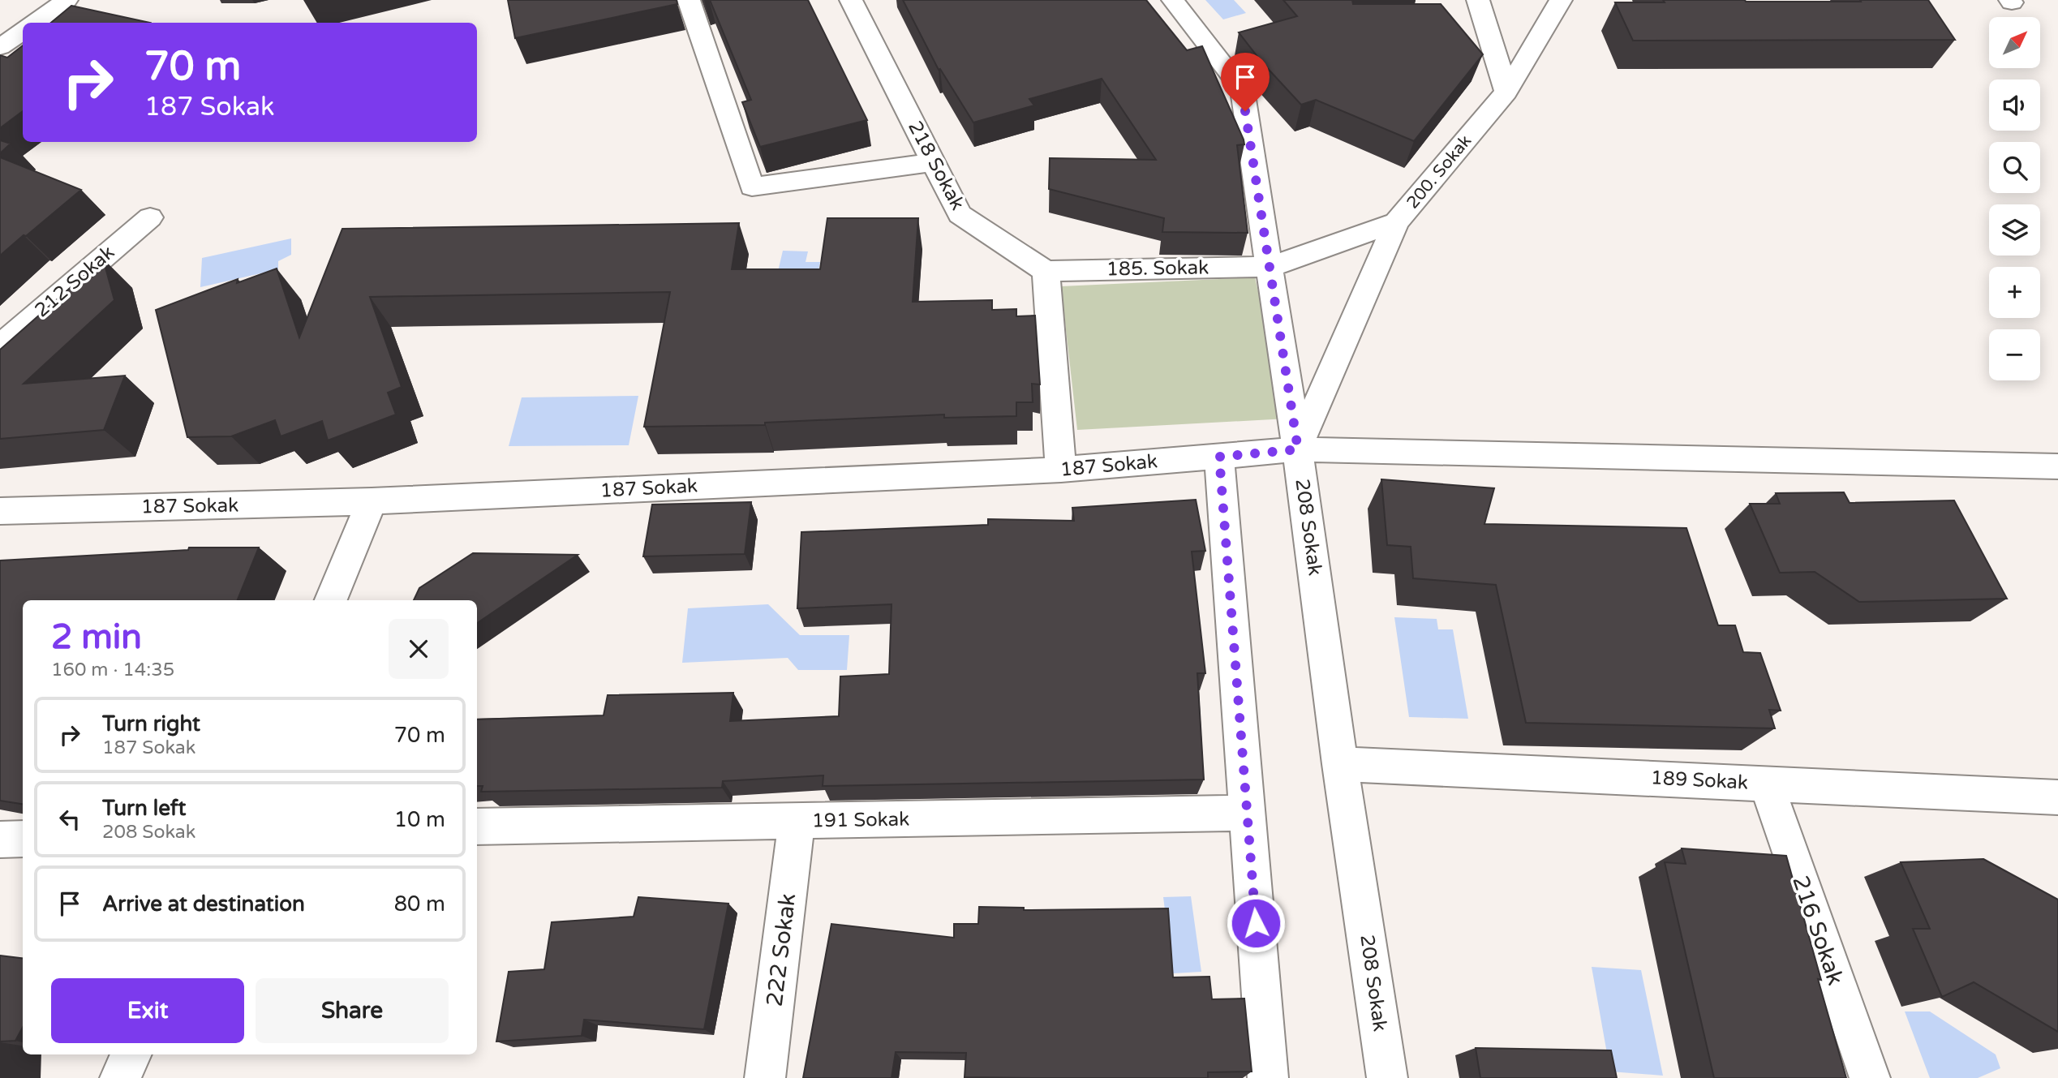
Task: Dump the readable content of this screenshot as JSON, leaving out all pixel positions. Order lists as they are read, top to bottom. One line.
{"streets":{"street":["218 Sokak","200. Sokak","185. Sokak","212 Sokak","187 Sokak","208 Sokak","189 Sokak","191 Sokak","216 Sokak","222 Sokak"]},"crossings":[["218 Sokak","185. Sokak"],["200. Sokak","185. Sokak"],["200. Sokak","208 Sokak"],["185. Sokak","208 Sokak"],["187 Sokak","208 Sokak"],["208 Sokak","189 Sokak"],["189 Sokak","216 Sokak"],["191 Sokak","222 Sokak"]],"north":"top right","page":{"map_buttons":["+","−"],"turn":["70 m","187 Sokak"],"heading":["2 min","160 m · 14:35"],"list":[{"name":"Turn right","note":"187 Sokak","value":"70 m"},{"name":"Turn left","note":"208 Sokak","value":"10 m"},{"name":"Arrive at destination","value":"80 m"}],"buttons":["Exit","Share"]}}
